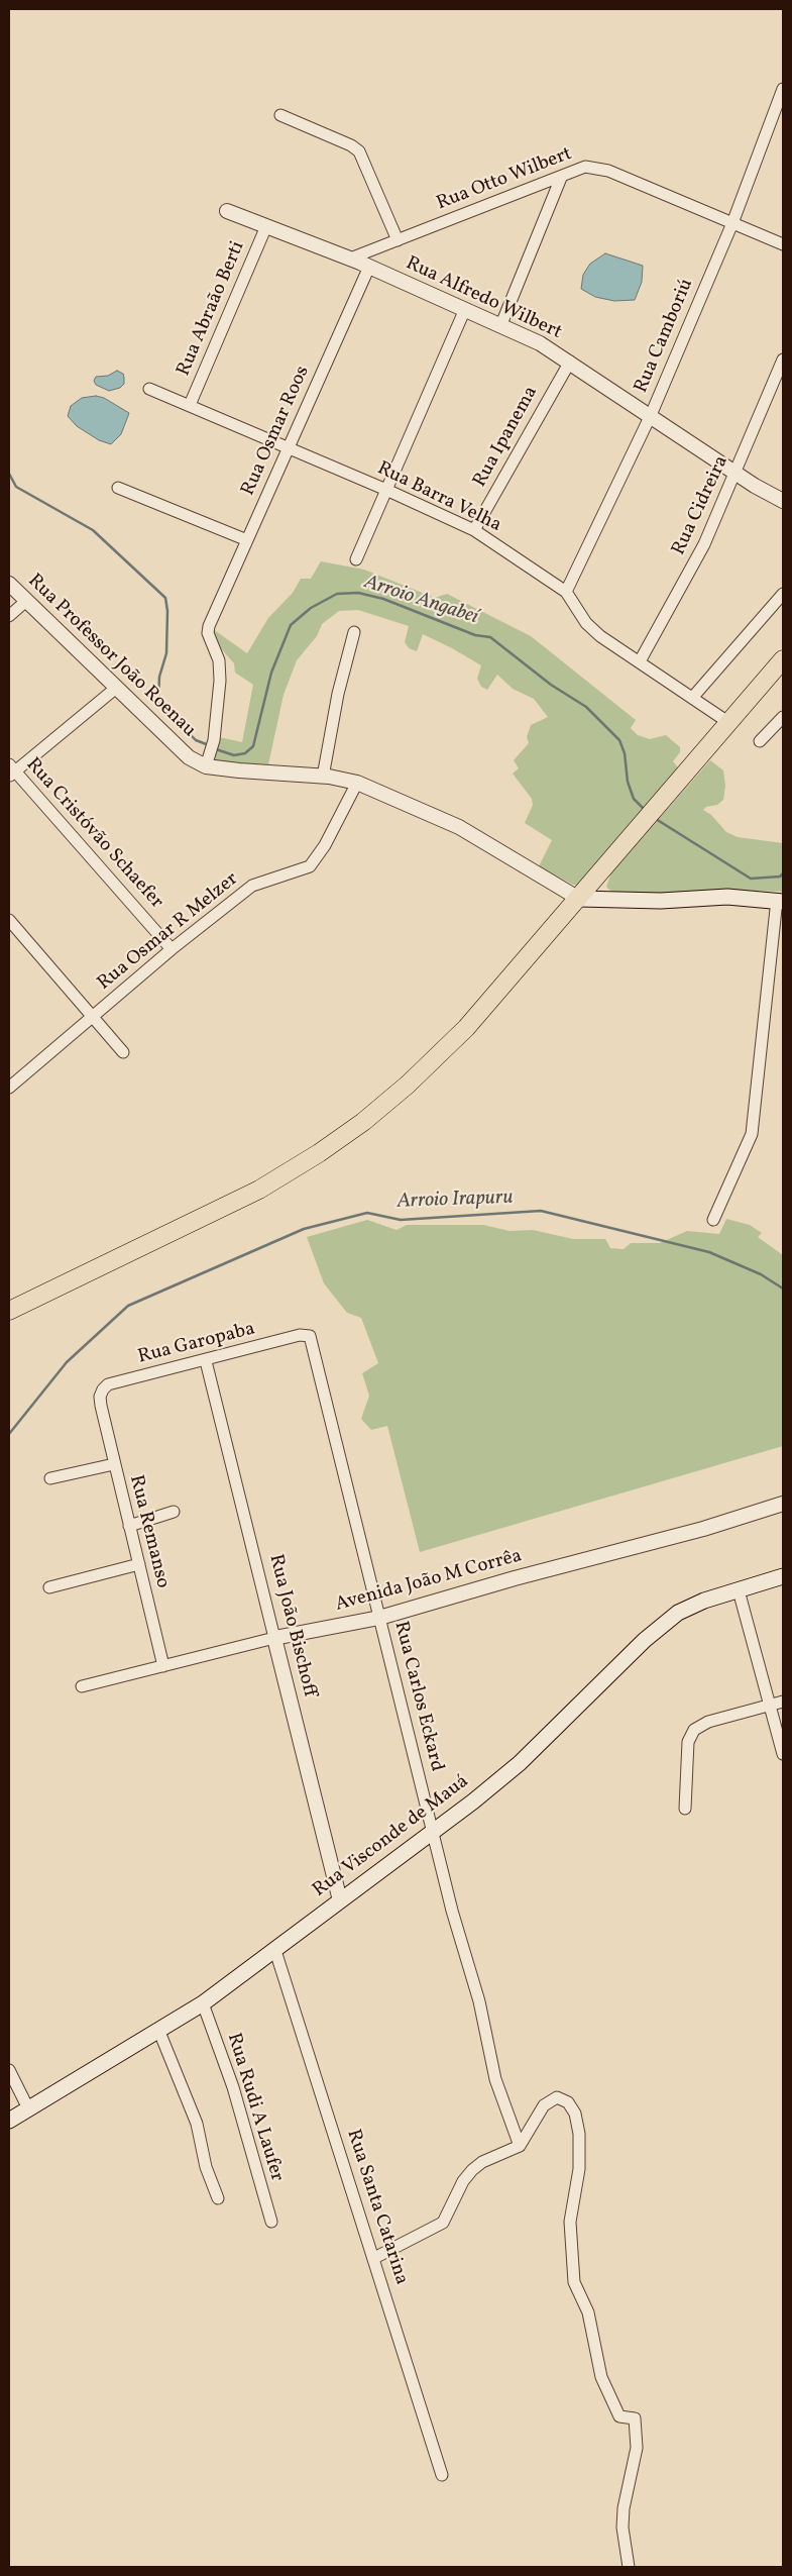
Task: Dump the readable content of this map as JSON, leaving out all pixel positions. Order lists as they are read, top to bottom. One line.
{"streets":{"main road":["Rua Visconde de Mauá"],"street":["Rua Otto Wilbert","Rua Alfredo Wilbert","Rua Abraão Berti","Rua Camboriú","Rua Osmar Roos","Rua Ipanema","Rua Barra Velha","Rua Cidreira","Rua Professor João Roenau","Rua Cristóvão Schaefer","Rua Osmar R Melzer","Rua Garopaba","Rua Remanso","Avenida João M Corrêa","Rua João Bischoff","Rua Carlos Eckard","Rua Rudi A Laufer","Rua Santa Catarina"]},"crossings":[["Rua Otto Wilbert","Rua Alfredo Wilbert"],["Rua Otto Wilbert","Rua Camboriú"],["Rua Alfredo Wilbert","Rua Abraão Berti"],["Rua Alfredo Wilbert","Rua Camboriú"],["Rua Alfredo Wilbert","Rua Osmar Roos"],["Rua Alfredo Wilbert","Rua Ipanema"],["Rua Alfredo Wilbert","Rua Cidreira"],["Rua Abraão Berti","Rua Barra Velha"],["Rua Camboriú","Rua Barra Velha"],["Rua Osmar Roos","Rua Barra Velha"],["Rua Osmar Roos","Rua Professor João Roenau"],["Rua Ipanema","Rua Barra Velha"],["Rua Barra Velha","Rua Cidreira"],["Rua Professor João Roenau","Rua Osmar R Melzer"],["Rua Cristóvão Schaefer","Rua Osmar R Melzer"],["Rua Garopaba","Rua Remanso"],["Rua Garopaba","Rua João Bischoff"],["Rua Garopaba","Rua Carlos Eckard"],["Rua Remanso","Avenida João M Corrêa"],["Avenida João M Corrêa","Rua João Bischoff"],["Avenida João M Corrêa","Rua Carlos Eckard"],["Rua João Bischoff","Rua Visconde de Mauá"],["Rua Carlos Eckard","Rua Visconde de Mauá"],["Rua Visconde de Mauá","Rua Rudi A Laufer"],["Rua Visconde de Mauá","Rua Santa Catarina"]],"water":["Arroio Angabeí","Arroio Irapuru"]}
